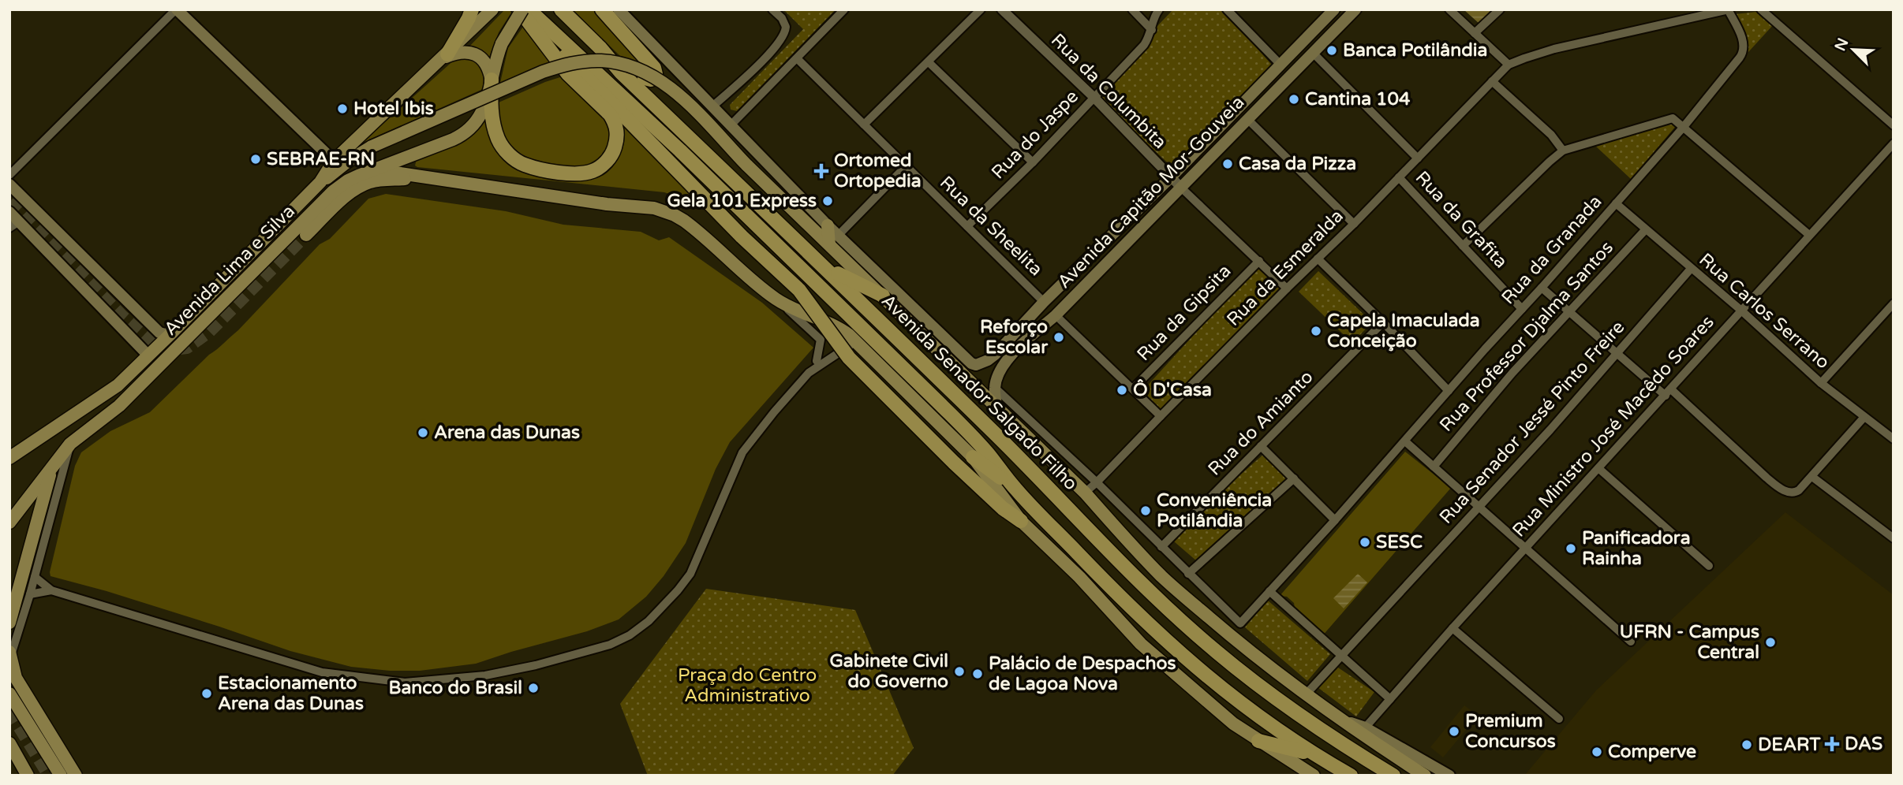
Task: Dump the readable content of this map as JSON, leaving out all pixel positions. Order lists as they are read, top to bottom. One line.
{"streets":{"highway":["Avenida Senador Salgado Filho"],"main road":["Avenida Capitão Mor-Gouveia","Avenida Lima e Silva"],"street":["Rua da Columbita","Rua do Jaspe","Rua da Grafita","Rua da Sheelita","Rua da Granada","Rua da Esmeralda","Rua Carlos Serrano","Rua da Gipsita","Rua Professor Djalma Santos","Rua Senador Jessé Pinto Freire","Rua do Amianto","Rua Ministro José Macêdo Soares"]},"crossings":[["Rua da Columbita","Rua do Jaspe"],["Rua da Columbita","Avenida Capitão Mor-Gouveia"],["Rua da Columbita","Rua da Esmeralda"],["Rua da Columbita","Rua da Gipsita"],["Rua do Jaspe","Rua da Sheelita"],["Avenida Capitão Mor-Gouveia","Avenida Senador Salgado Filho"],["Rua da Grafita","Rua da Granada"],["Rua da Grafita","Rua da Esmeralda"],["Rua da Sheelita","Avenida Senador Salgado Filho"],["Rua da Granada","Rua Carlos Serrano"],["Rua da Granada","Avenida Senador Salgado Filho"],["Rua da Esmeralda","Avenida Senador Salgado Filho"],["Avenida Lima e Silva","Avenida Senador Salgado Filho"],["Rua Carlos Serrano","Rua Professor Djalma Santos"],["Rua Carlos Serrano","Rua Senador Jessé Pinto Freire"],["Rua Carlos Serrano","Rua Ministro José Macêdo Soares"],["Avenida Senador Salgado Filho","Rua Senador Jessé Pinto Freire"],["Avenida Senador Salgado Filho","Rua do Amianto"],["Avenida Senador Salgado Filho","Rua Ministro José Macêdo Soares"]],"parks":["Praça do Centro Administrativo"],"places":{"other":["Banca Potilândia","Cantina 104","Hotel Ibis","SEBRAE-RN","Casa da Pizza","Gela 101 Express","Capela Imaculada Conceição","Reforço Escolar","Ô D'Casa","Arena das Dunas","Conveniência Potilândia","SESC","Panificadora Rainha","UFRN - Campus Central","Gabinete Civil do Governo","Palácio de Despachos de Lagoa Nova","Banco do Brasil","Estacionamento Arena das Dunas","Premium Concursos","DEART","Comperve"],"health":["Ortomed Ortopedia","DAS"]},"north":"top left"}
